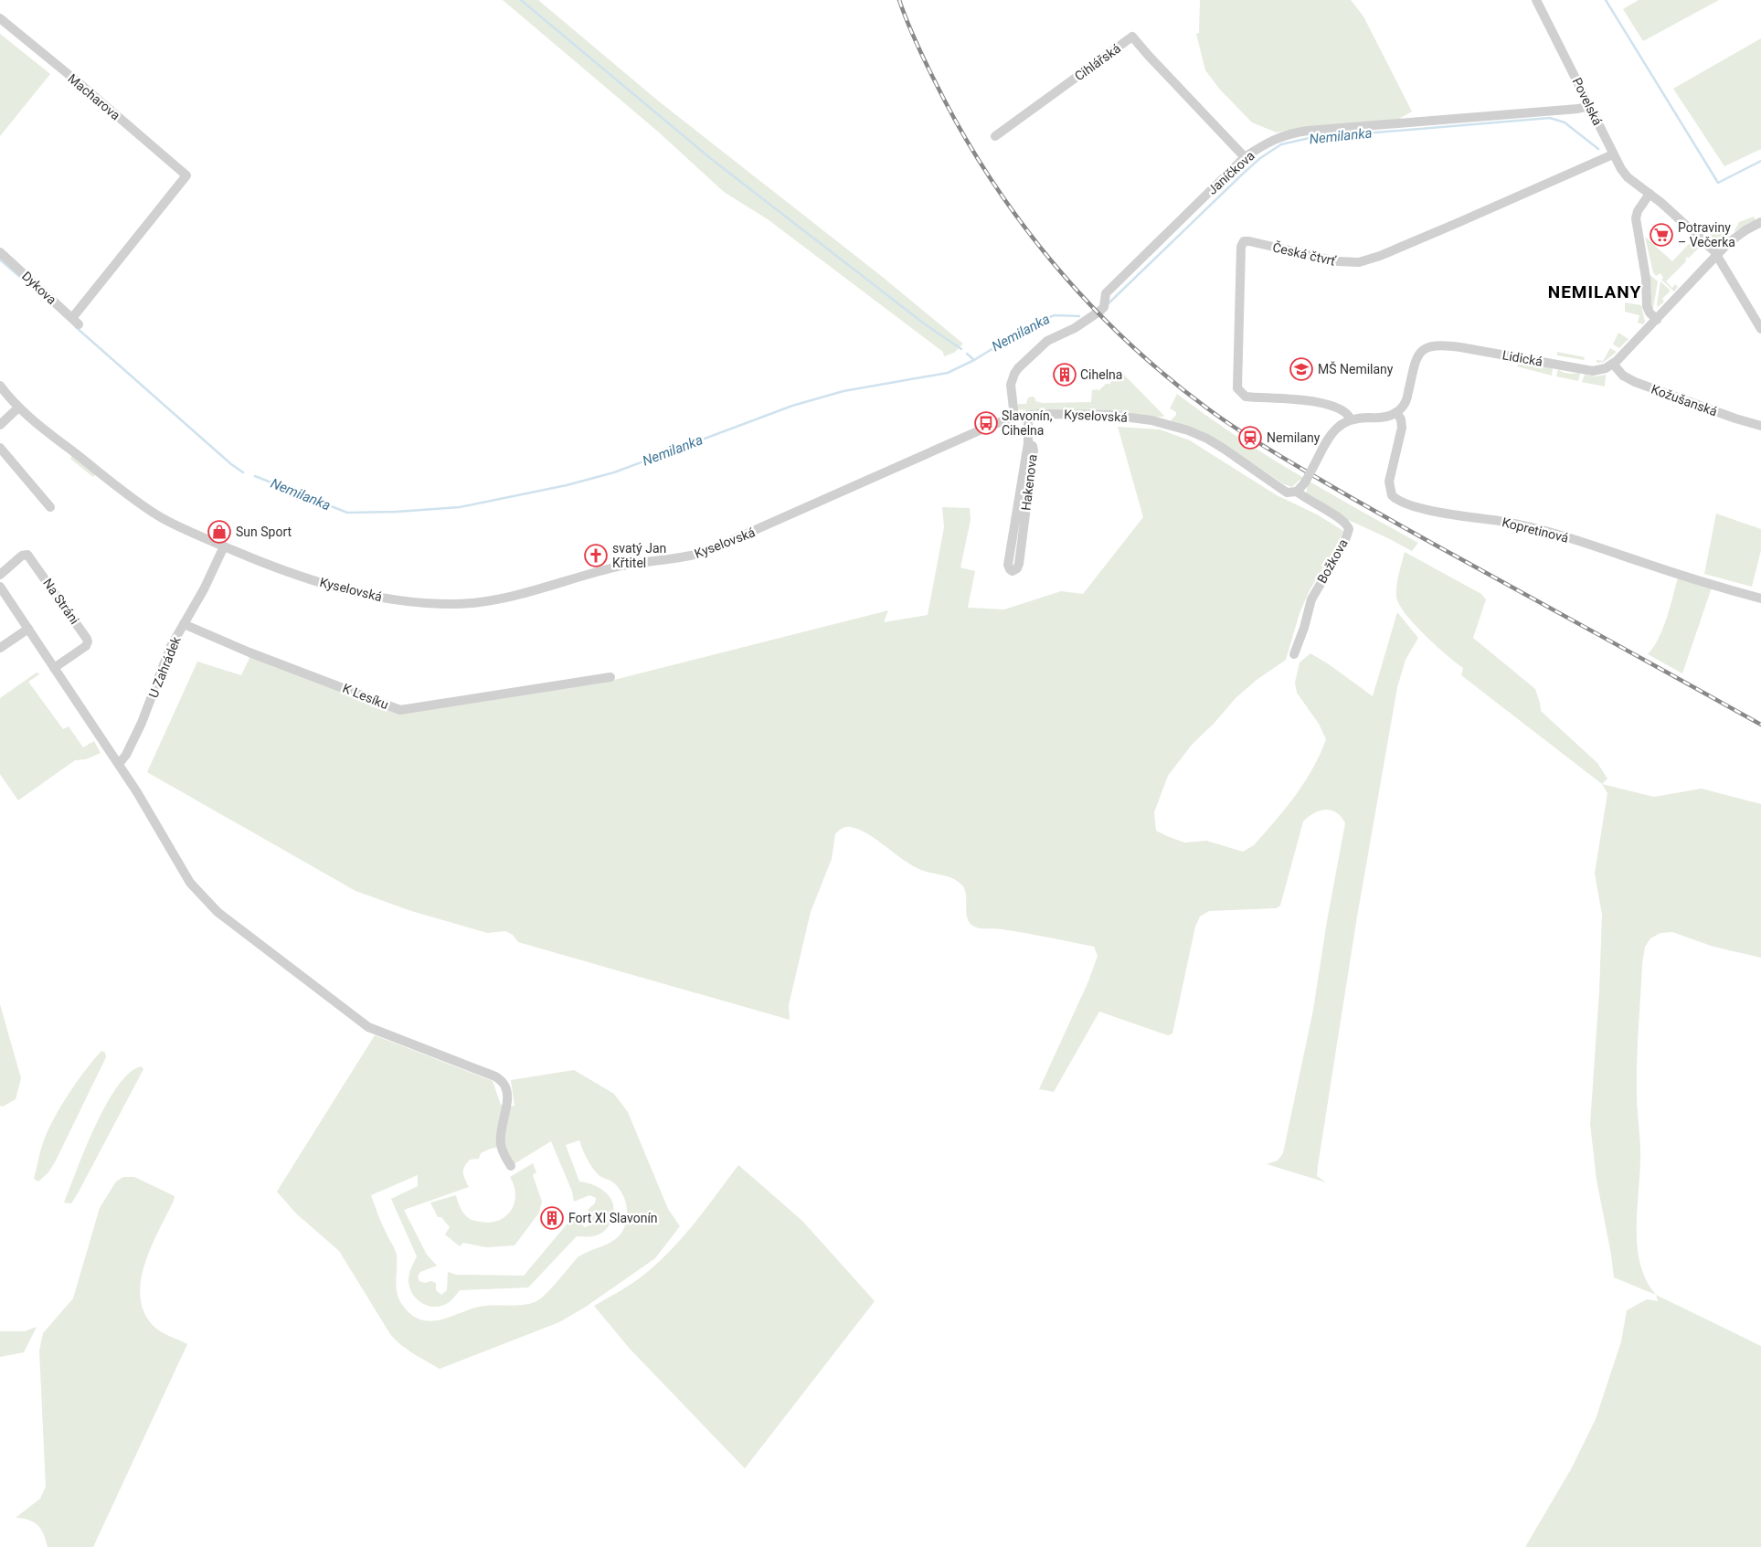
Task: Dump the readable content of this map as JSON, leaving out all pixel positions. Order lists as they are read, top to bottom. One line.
{"streets":{"street":["Cihlářská","Macharova","Povelská","Janíčkova","Česká čtvrť","Dykova","Lidická","Kožušanská","Kyselovská","Hakenova","Kopretinová","Božkova","Na Stráni","U Zahrádek","K Lesíku"]},"crossings":[["Cihlářská","Janíčkova"],["Macharova","Dykova"],["Povelská","Janíčkova"],["Povelská","Česká čtvrť"],["Povelská","Lidická"],["Janíčkova","Kyselovská"],["Lidická","Kožušanská"],["Lidická","Kopretinová"],["Kyselovská","Božkova"],["Kyselovská","U Zahrádek"],["U Zahrádek","K Lesíku"]],"districts":["NEMILANY"],"water":["Nemilanka"],"places":{"supermarket":["Potraviny – Večerka"],"school or university":["MŠ Nemilany"],"building":["Cihelna","Fort XI Slavonín"],"bus stop":["Slavonín, Cihelna"],"station":["Nemilany"],"shop":["Sun Sport"],"church":["svatý Jan Křtitel"]}}
